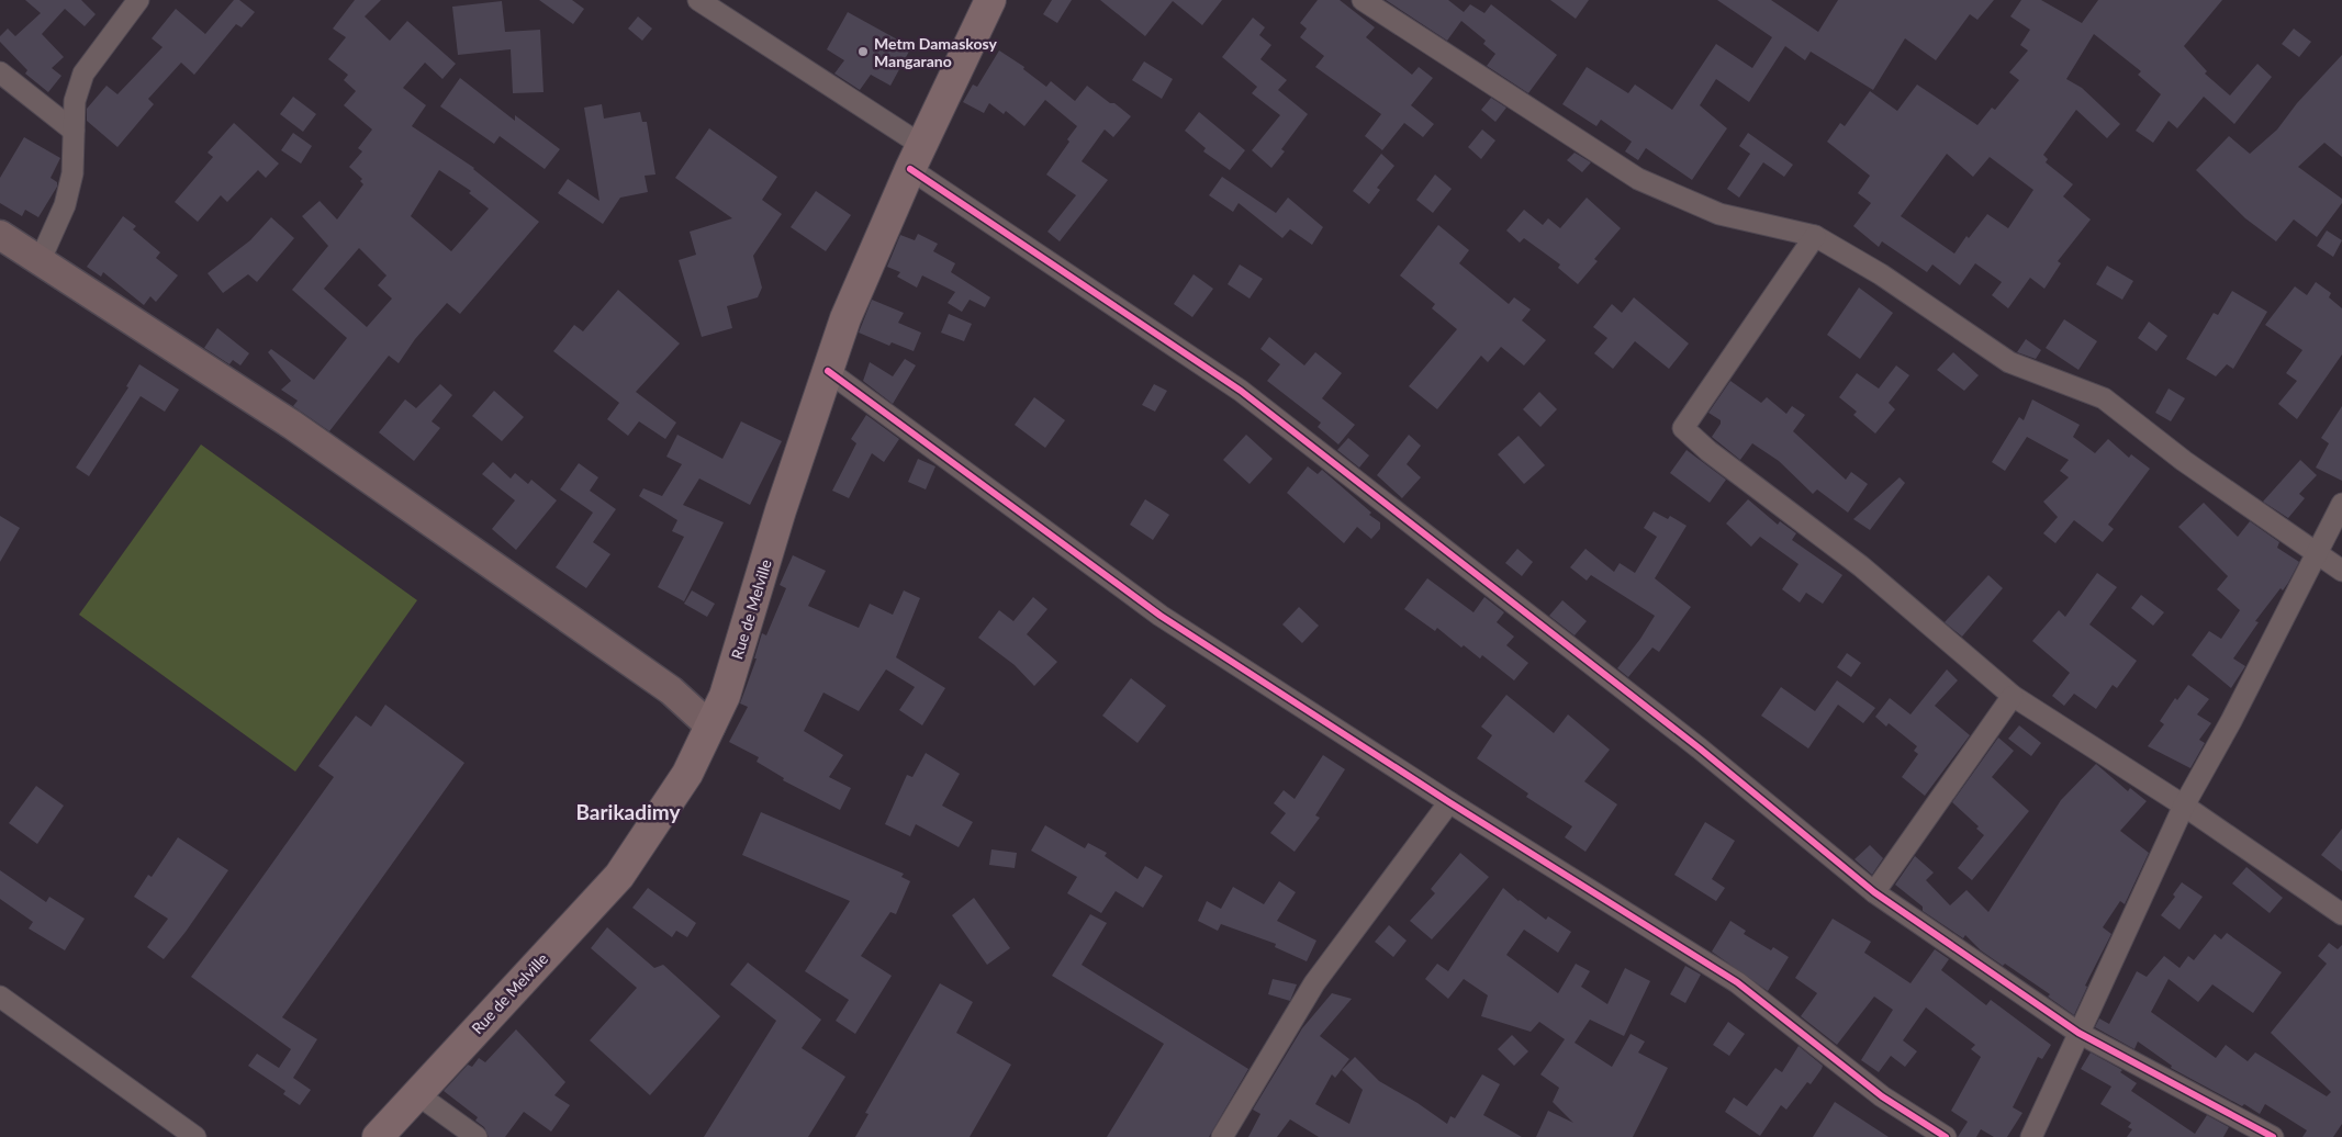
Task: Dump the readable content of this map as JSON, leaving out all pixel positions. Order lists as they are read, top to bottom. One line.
{"streets":{"main road":["Rue de Melville"]},"districts":["Barikadimy"],"places":["Metm Damaskosy Mangarano"]}
